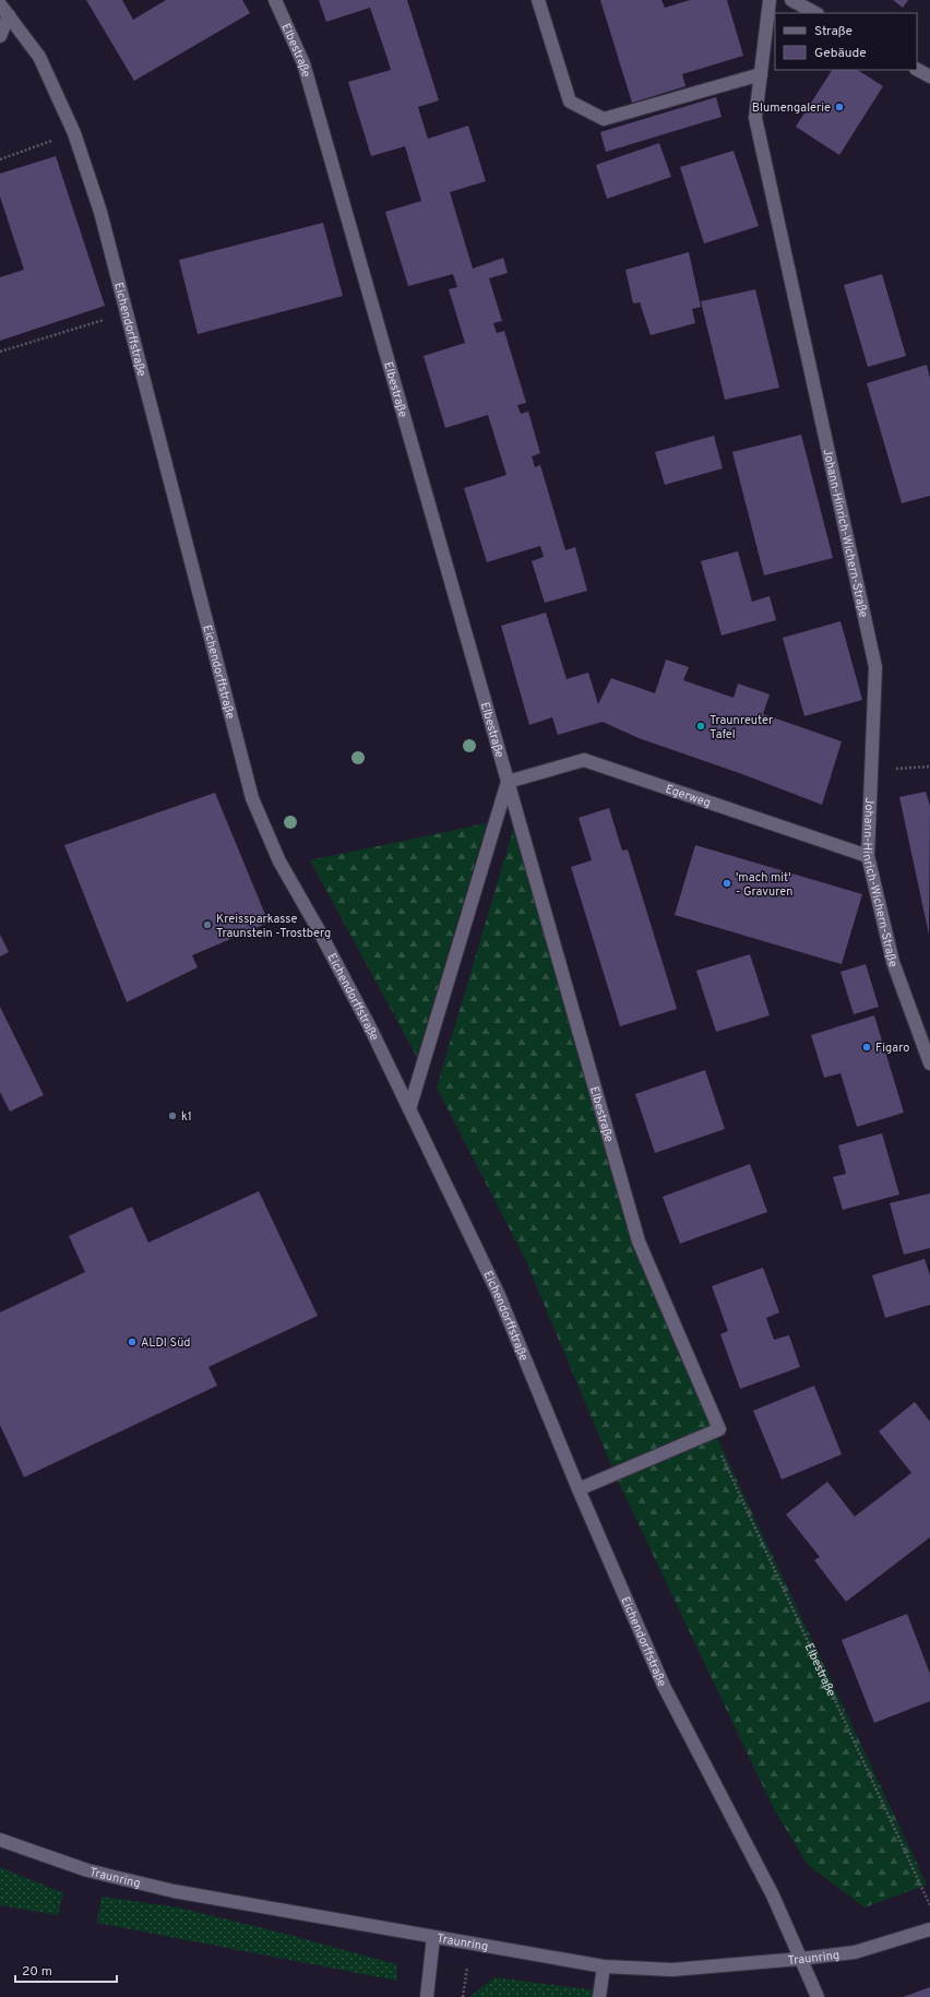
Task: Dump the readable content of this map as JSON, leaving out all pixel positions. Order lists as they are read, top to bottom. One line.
{"streets":{"street":["Elbestraße","Eichendorffstraße","Johann-Hinrich-Wichern-Straße","Egerweg","Traunring"]},"crossings":[["Elbestraße","Egerweg"],["Eichendorffstraße","Traunring"],["Johann-Hinrich-Wichern-Straße","Egerweg"]],"places":["Blumengalerie","Traunreuter Tafel","'mach mit' - Gravuren","Kreissparkasse Traunstein -Trostberg","Figaro","k1","ALDI Süd"],"legend":["Straße","Gebäude"],"scale_bar":"20 m"}
